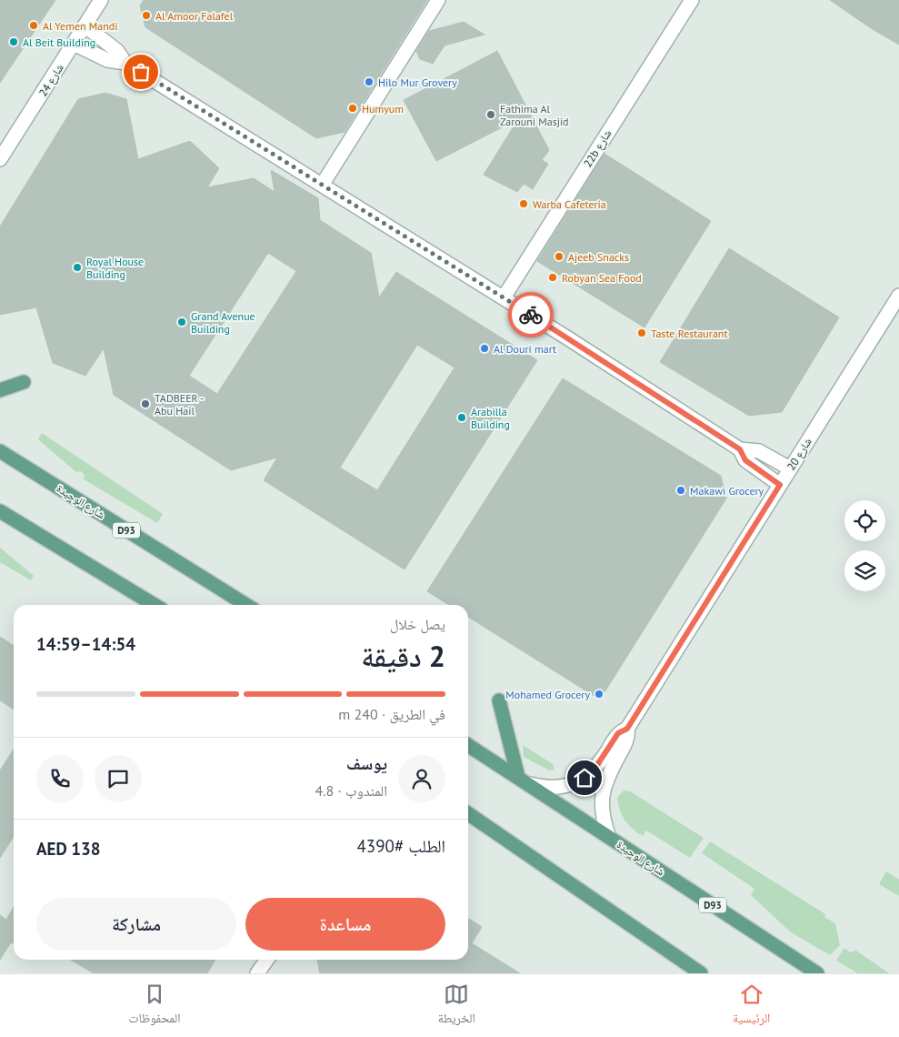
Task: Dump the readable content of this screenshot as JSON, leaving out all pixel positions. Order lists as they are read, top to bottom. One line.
{"streets":{"main road":["شارع الوحيدة","D93"],"street":["شارع 24","22b شارع","شارع 20"]},"crossings":[["شارع 20","شارع الوحيدة"]],"places":["Al Amoor Falafel","Al Yemen Mandi","Al Beit Building","Hilo Mur Grovery","Humyum","Fathima Al Zarouni Masjid","Warba Cafeteria","Ajeeb Snacks","Royal House Building","Robyan Sea Food","Grand Avenue Building","Taste Restaurant","Al Douri mart","TADBEER - Abu Hail","Arabilla Building","Makawi Grocery","Mohamed Grocery"],"page":{"heading":["2 دقيقة","يصل خلال","14:54–14:59"],"panel":["يوسف","المندوب · 4.8","الطلب #4390","AED 138"],"bar":"في الطريق · 240 m","buttons":["مساعدة","مشاركة"],"tabs":["الرئيسية","الخريطة","المحفوظات"]}}
